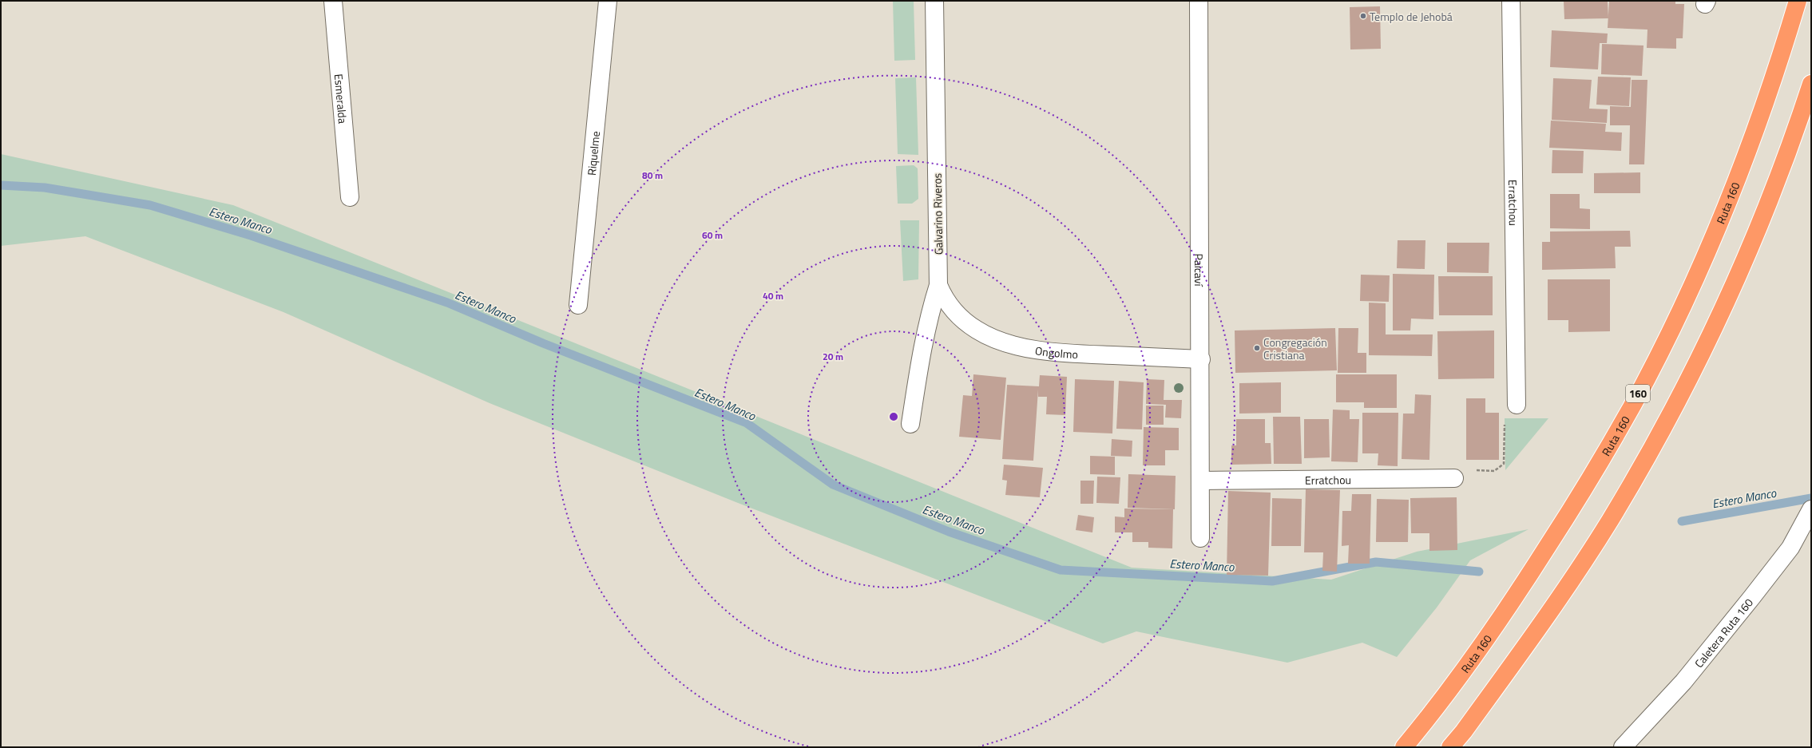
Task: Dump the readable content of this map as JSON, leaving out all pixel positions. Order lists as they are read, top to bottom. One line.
{"streets":{"highway":["Ruta 160","160"],"street":["Esmeralda","Riquelme","Erratchou","Galvarino Riveros","Paicaví","Ongolmo","Caletera Ruta 160"]},"crossings":[["Erratchou","Paicaví"],["Galvarino Riveros","Ongolmo"],["Paicaví","Ongolmo"]],"water":["Estero Manco"],"places":["Templo de Jehobá","Congregación Cristiana"],"rings":["80 m","60 m","40 m","20 m"]}
